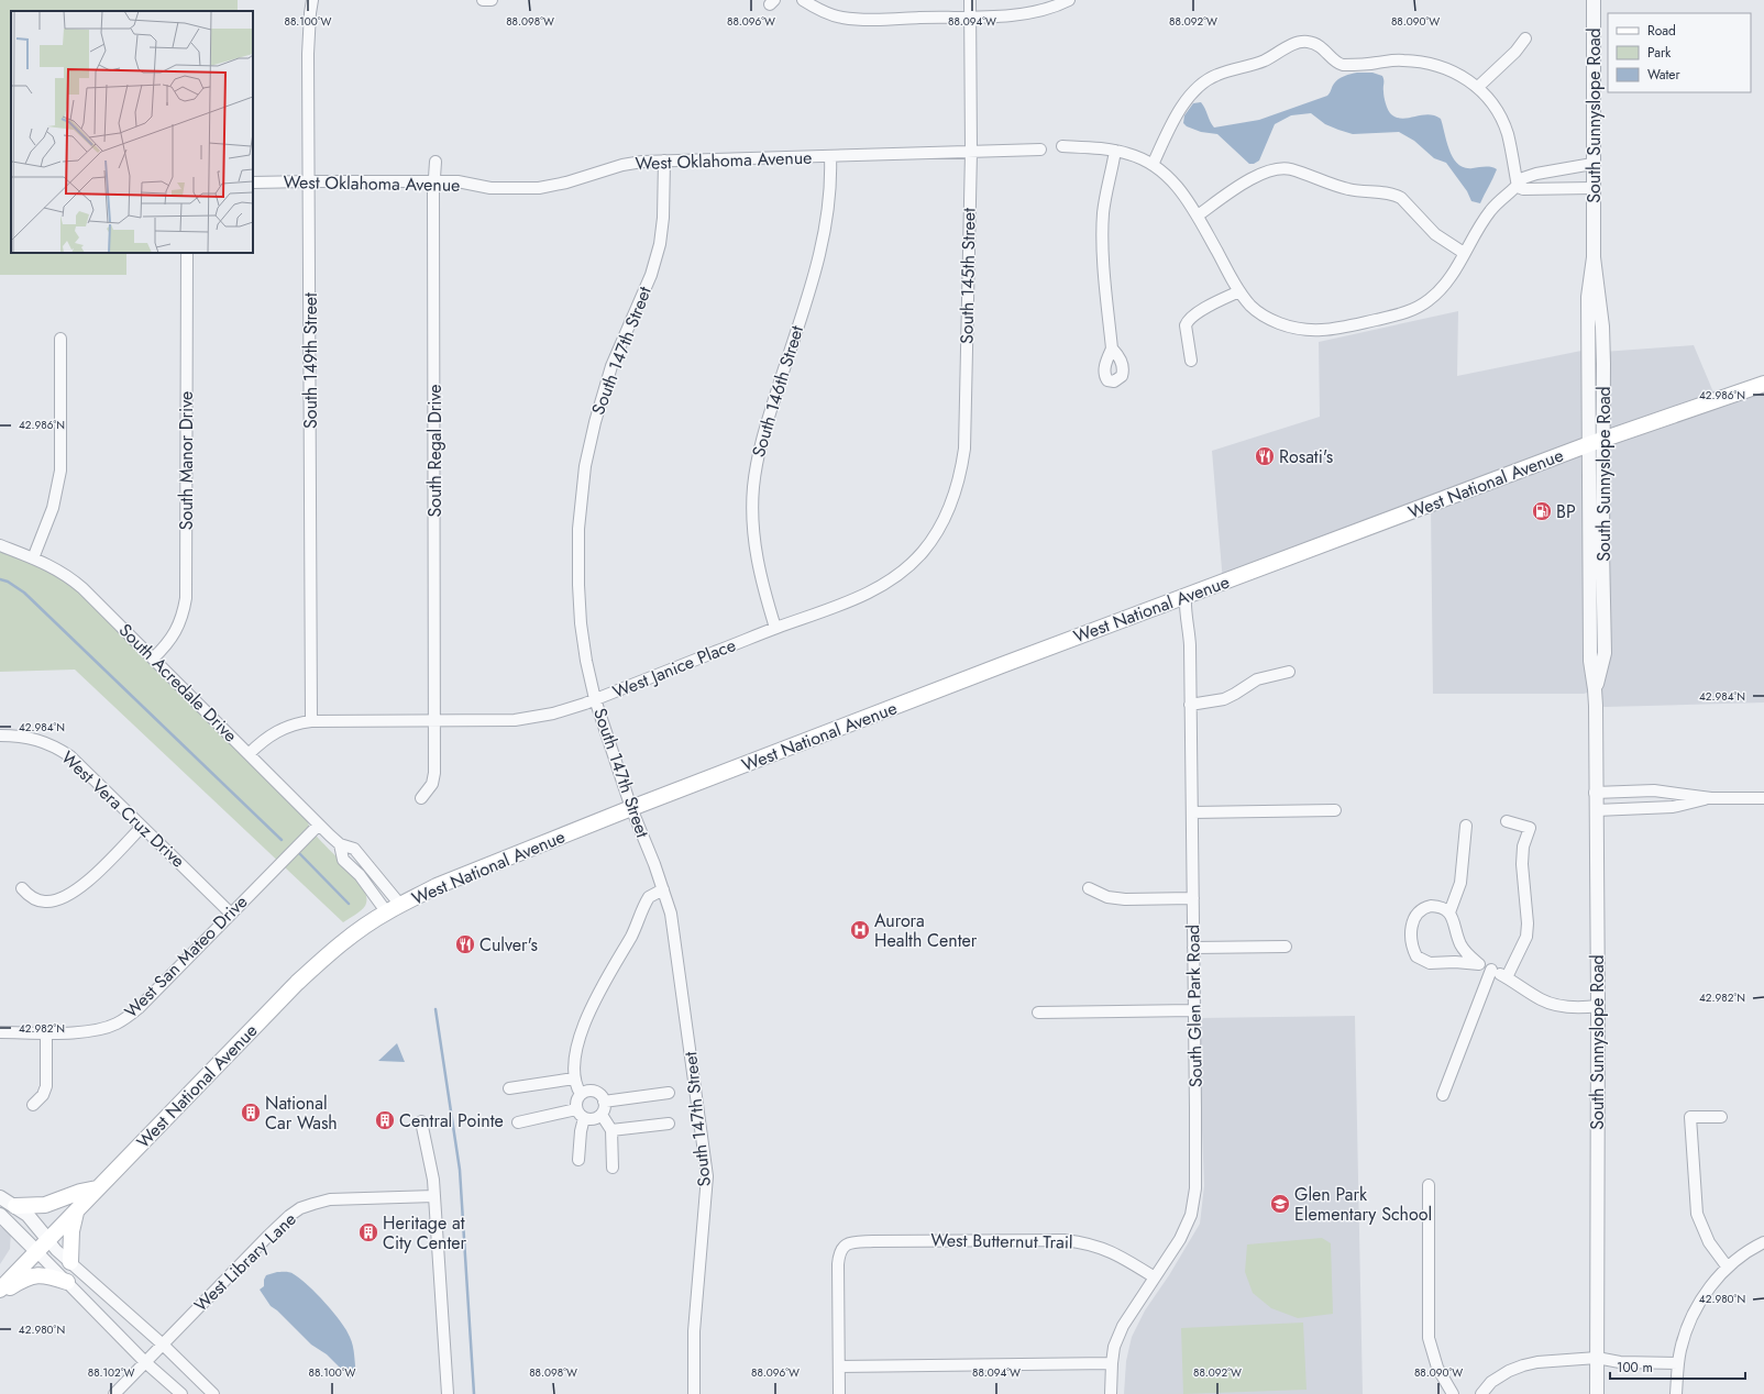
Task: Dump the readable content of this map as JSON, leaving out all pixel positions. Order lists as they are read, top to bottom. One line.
{"streets":{"main road":["West National Avenue"],"street":["South Sunnyslope Road","West Oklahoma Avenue","South 145th Street","South 147th Street","South 149th Street","South 146th Street","South Regal Drive","South Manor Drive","West Janice Place","South Acredale Drive","West Vera Cruz Drive","West San Mateo Drive","South Glen Park Road","West Butternut Trail","West Library Lane"]},"crossings":[["South Sunnyslope Road","West National Avenue"],["West Oklahoma Avenue","South 145th Street"],["West Oklahoma Avenue","South 147th Street"],["West Oklahoma Avenue","South 149th Street"],["West Oklahoma Avenue","South 146th Street"],["West Oklahoma Avenue","South Regal Drive"],["South 145th Street","West Janice Place"],["South 147th Street","West National Avenue"],["South 147th Street","West Janice Place"],["South 149th Street","West Janice Place"],["South 146th Street","West Janice Place"],["South Regal Drive","West Janice Place"],["South Manor Drive","South Acredale Drive"],["West National Avenue","South Acredale Drive"],["West National Avenue","South Glen Park Road"],["West Janice Place","South Acredale Drive"],["South Acredale Drive","West San Mateo Drive"],["West Vera Cruz Drive","West San Mateo Drive"],["South Glen Park Road","West Butternut Trail"]],"places":{"restaurant":["Rosati's","Culver's"],"fuel station":["BP"],"hospital":["Aurora Health Center"],"building":["National Car Wash","Central Pointe","Heritage at City Center"],"school or university":["Glen Park Elementary School"]},"legend":["Road","Park","Water"],"scale_bar":"100 m","coordinates":["88.100°W","88.098°W","88.096°W","88.094°W","88.092°W","88.090°W","42.986°N","42.984°N","42.982°N","42.980°N","88.102°W"]}
